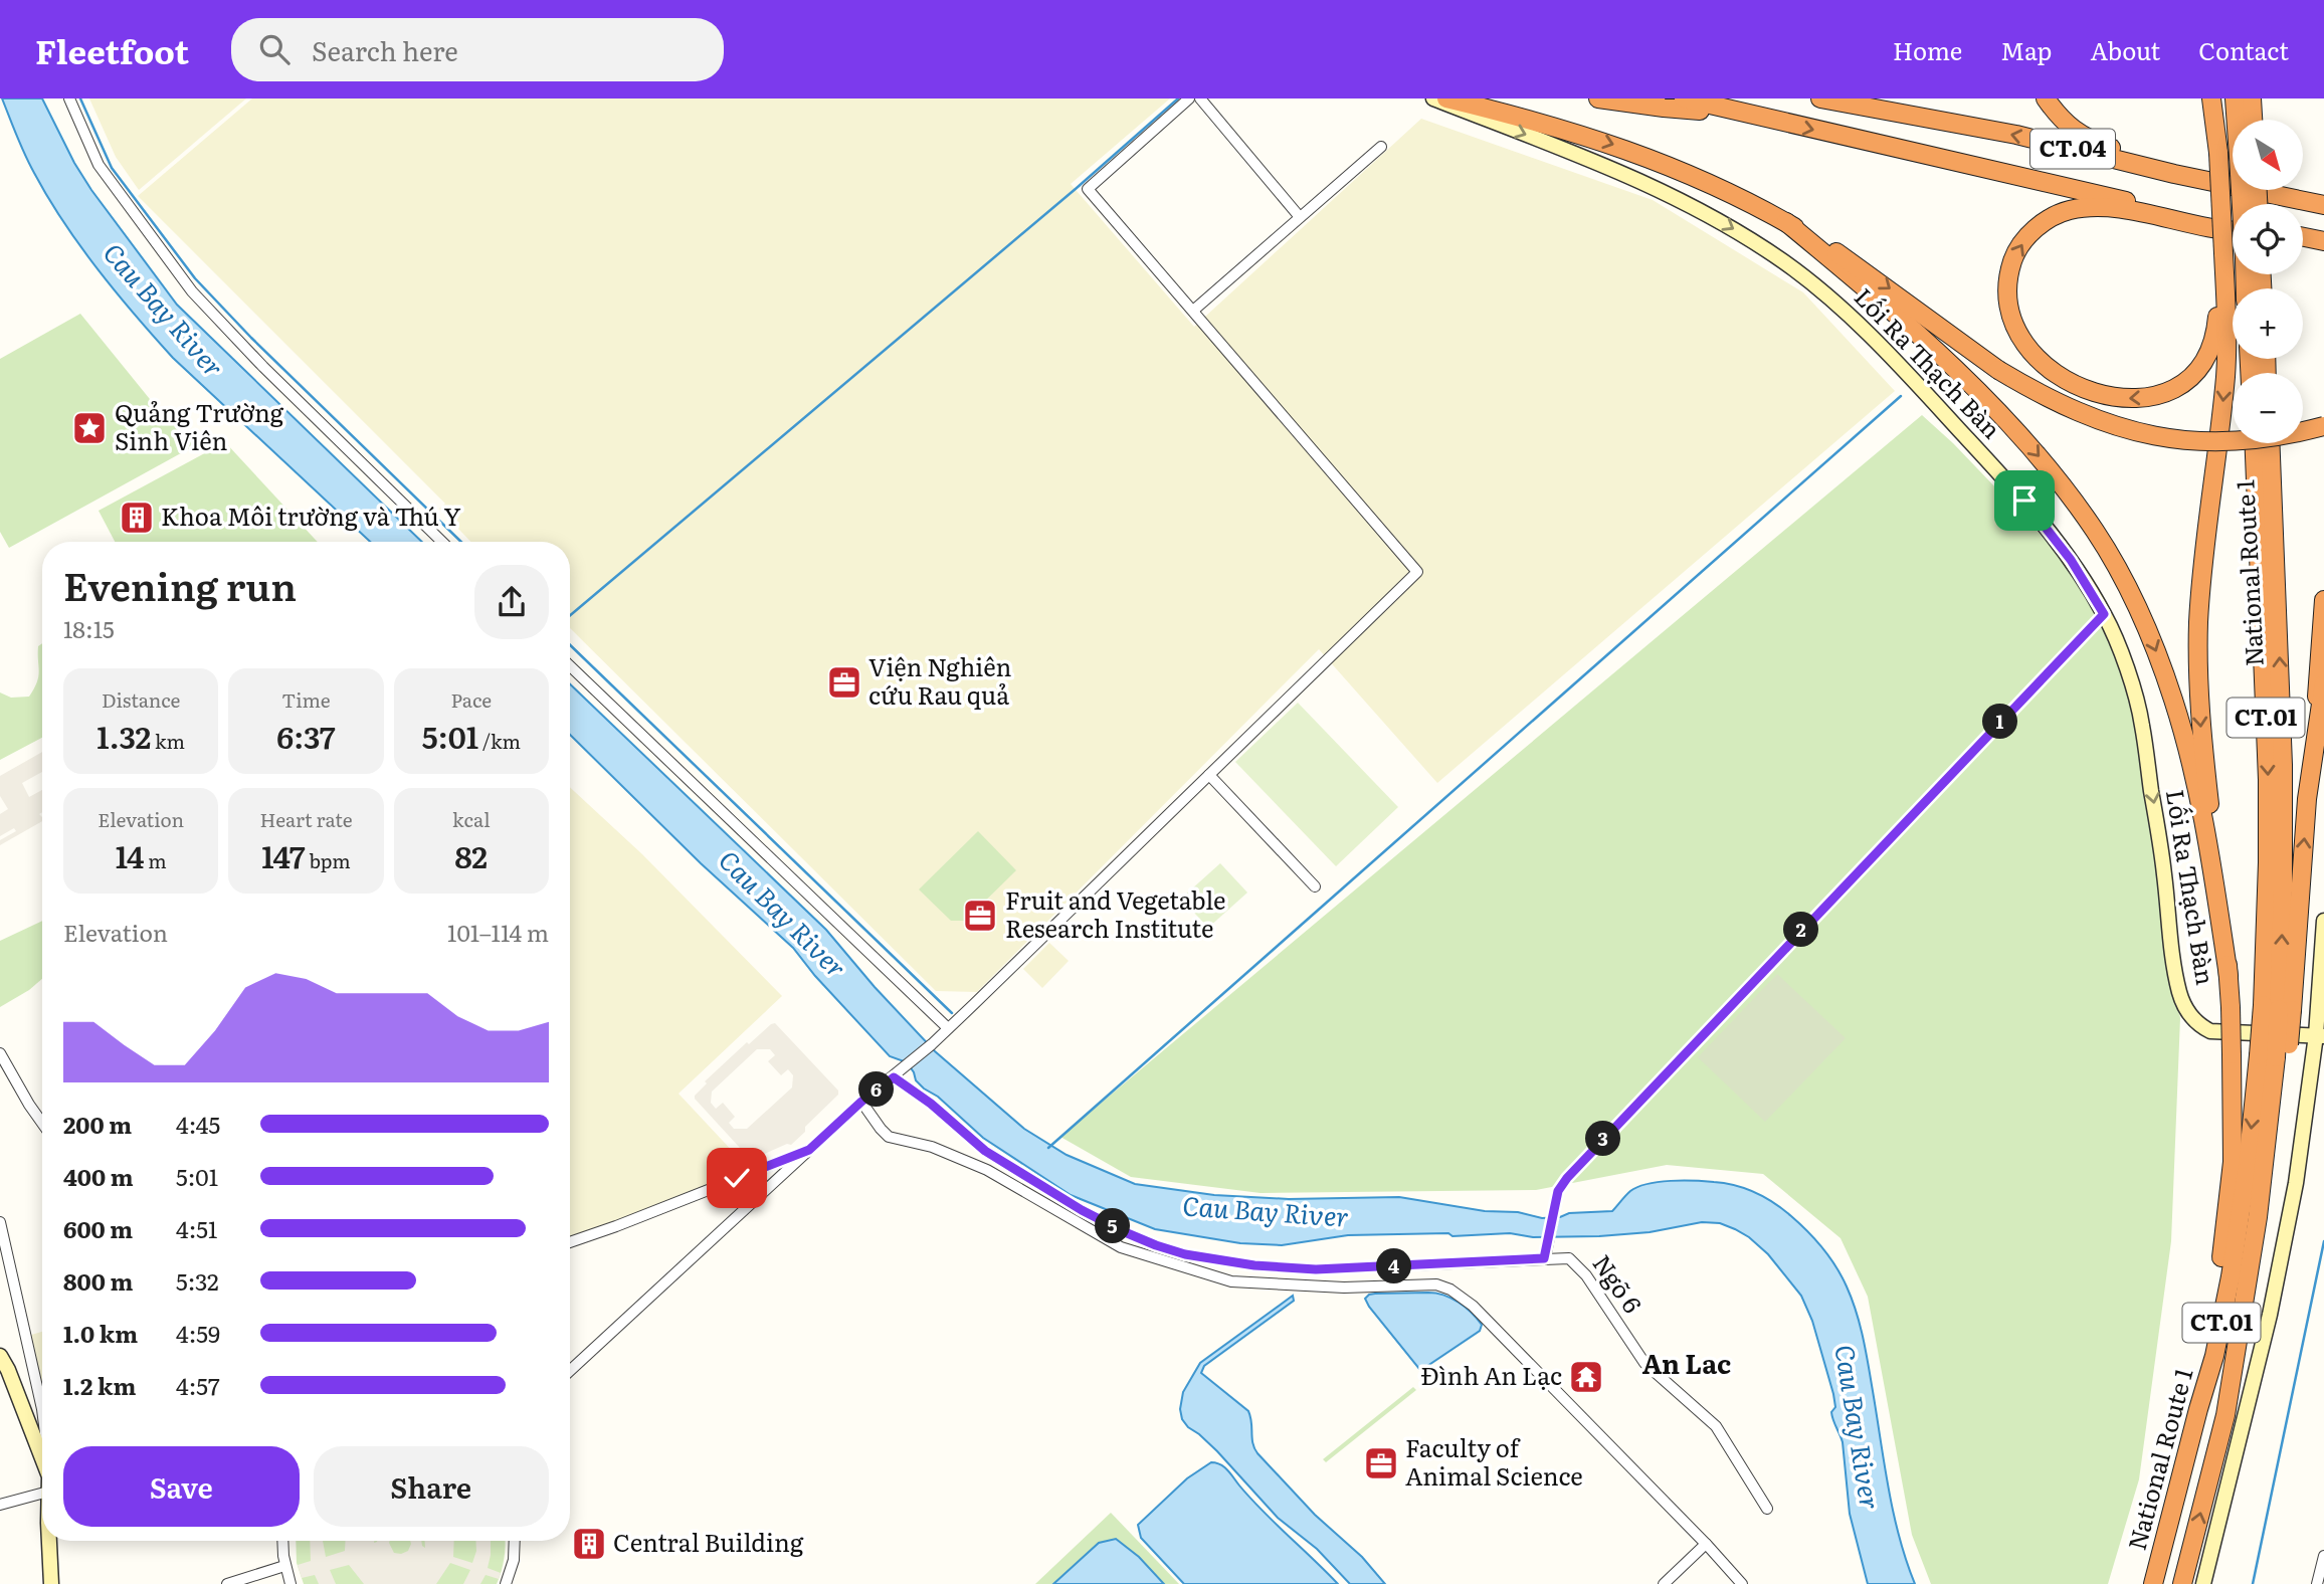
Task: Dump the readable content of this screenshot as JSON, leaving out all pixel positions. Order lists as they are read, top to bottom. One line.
{"streets":{"highway":["CT.04","National Route 1","CT.01"],"main road":["Lối Ra Thạch Bàn"],"street":["Ngõ 6"]},"crossings":[["National Route 1","CT.01"]],"one_way":["Lối Ra Thạch Bàn"],"districts":["An Lac"],"water":["Cau Bay River"],"places":{"place":["Quảng Trường Sinh Viên"],"building":["Khoa Môi trường và Thú Y","Central Building"],"office":["Viện Nghiên cứu Rau quả","Fruit and Vegetable Research Institute","Faculty of Animal Science"],"temple":["Đình An Lạc"]},"north":"bottom right","page":{"header":"Fleetfoot","search":"Search here","nav":["Home","Map","About","Contact"],"map_buttons":["+","−"],"heading":["Evening run","18:15"],"stats":[["Distance","1.32 km"],["Time","6:37"],["Pace","5:01 /km"],["Elevation","14 m"],["Heart rate","147 bpm"],["kcal","82"]],"pins":["1","2","6","3","5","4"],"chart":["Elevation","101–114 m"],"list":[{"name":"200 m","note":"4:45"},{"name":"400 m","note":"5:01"},{"name":"600 m","note":"4:51"},{"name":"800 m","note":"5:32"},{"name":"1.0 km","note":"4:59"},{"name":"1.2 km","note":"4:57"}],"buttons":["Save","Share"]}}
